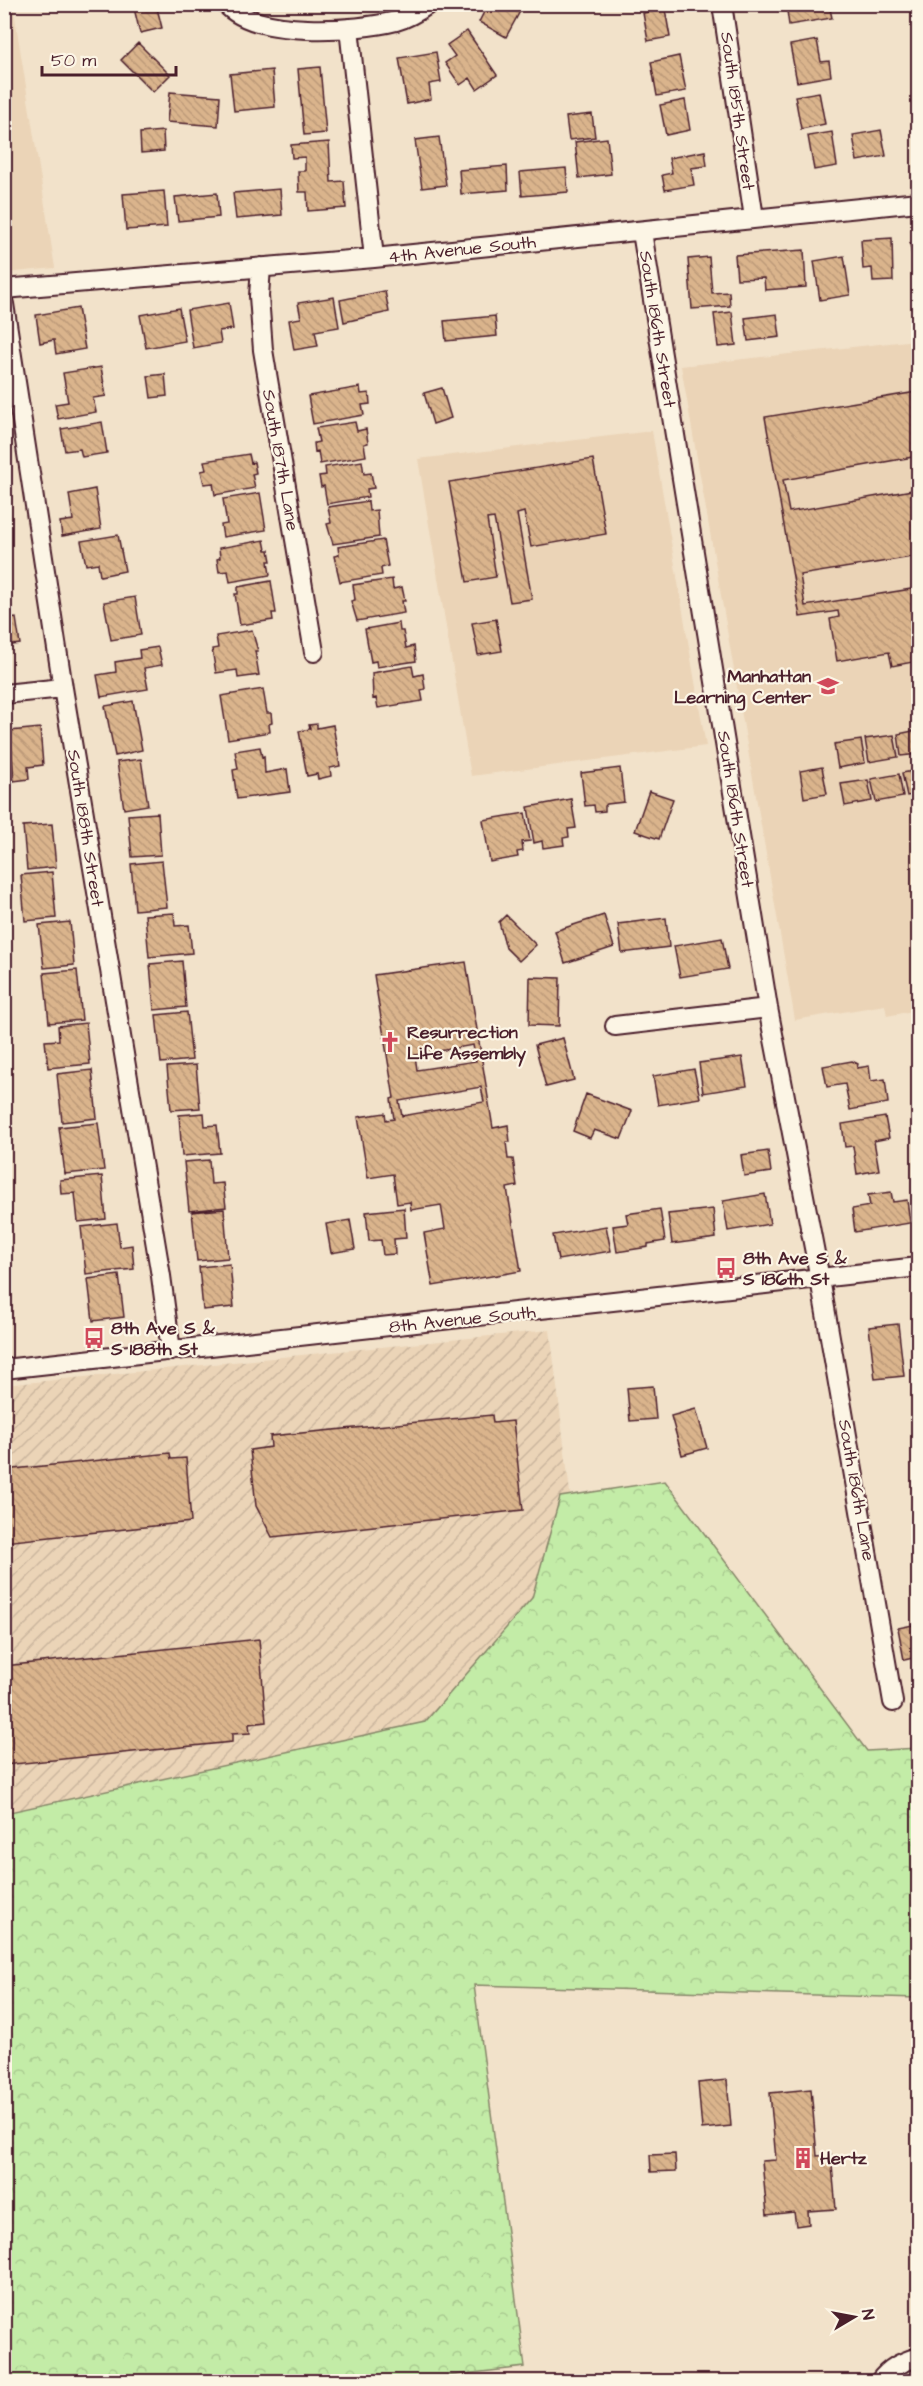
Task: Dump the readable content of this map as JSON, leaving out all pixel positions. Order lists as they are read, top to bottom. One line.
{"streets":{"street":["South 185th Street","4th Avenue South","South 186th Street","South 187th Lane","South 188th Street","8th Avenue South","South 186th Lane"]},"crossings":[["South 185th Street","4th Avenue South"],["4th Avenue South","South 186th Street"],["4th Avenue South","South 187th Lane"],["South 186th Street","8th Avenue South"],["South 186th Street","South 186th Lane"],["South 188th Street","8th Avenue South"],["8th Avenue South","South 186th Lane"]],"places":{"school or university":["Manhattan Learning Center"],"church":["Resurrection Life Assembly"],"bus stop":["8th Ave S & S 186th St","8th Ave S & S 188th St"],"building":["Hertz"]},"scale_bar":"50 m","north":"right"}
